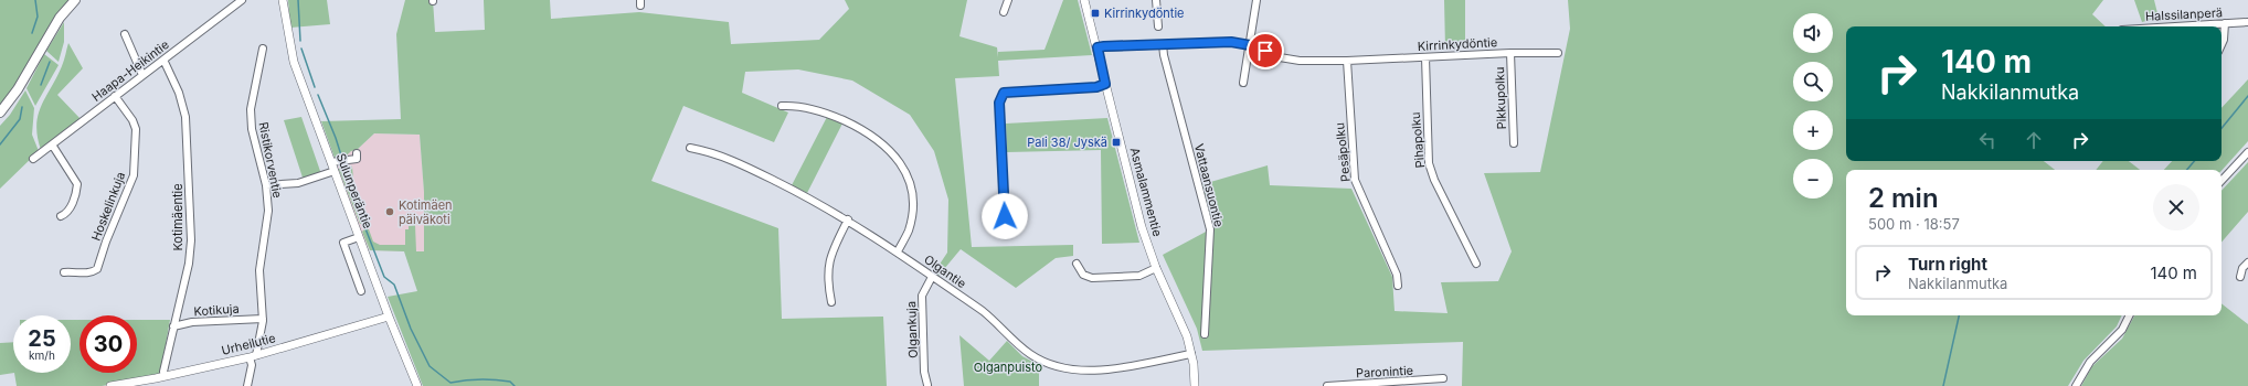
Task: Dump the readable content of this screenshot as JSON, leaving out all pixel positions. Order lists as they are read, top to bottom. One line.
{"streets":{"street":["Halssilanperä","Kirrinkydöntie","Haapa-Heikintie","Pikkupolku","Pihapolku","Pesäpolku","Ristikorventie","Vattaansuontie","Sulunperäntie","Asmalammentie","Hoskelinkuja","Kotimäentie","Olgantie","Kotikuja","Olgankuja","Urheilutie","Paronintie"]},"crossings":[["Kirrinkydöntie","Pikkupolku"],["Kirrinkydöntie","Pihapolku"],["Kirrinkydöntie","Pesäpolku"],["Kirrinkydöntie","Vattaansuontie"],["Kirrinkydöntie","Asmalammentie"],["Haapa-Heikintie","Hoskelinkuja"],["Haapa-Heikintie","Kotimäentie"],["Ristikorventie","Kotikuja"],["Ristikorventie","Urheilutie"],["Sulunperäntie","Urheilutie"],["Asmalammentie","Olgantie"],["Kotimäentie","Kotikuja"],["Kotimäentie","Urheilutie"],["Olgantie","Olgankuja"]],"parks":["Olganpuisto"],"places":{"transit":["Kirrinkydöntie","Pali 38/ Jyskä"],"other":["Kotimäen päiväkoti"]},"page":{"map_buttons":["+","−"],"turn":["140 m","Nakkilanmutka"],"heading":["2 min","500 m · 18:57"],"list":[{"name":"Turn right","note":"Nakkilanmutka","value":"140 m"}],"speed":"25 km/h","limit":"30"}}
